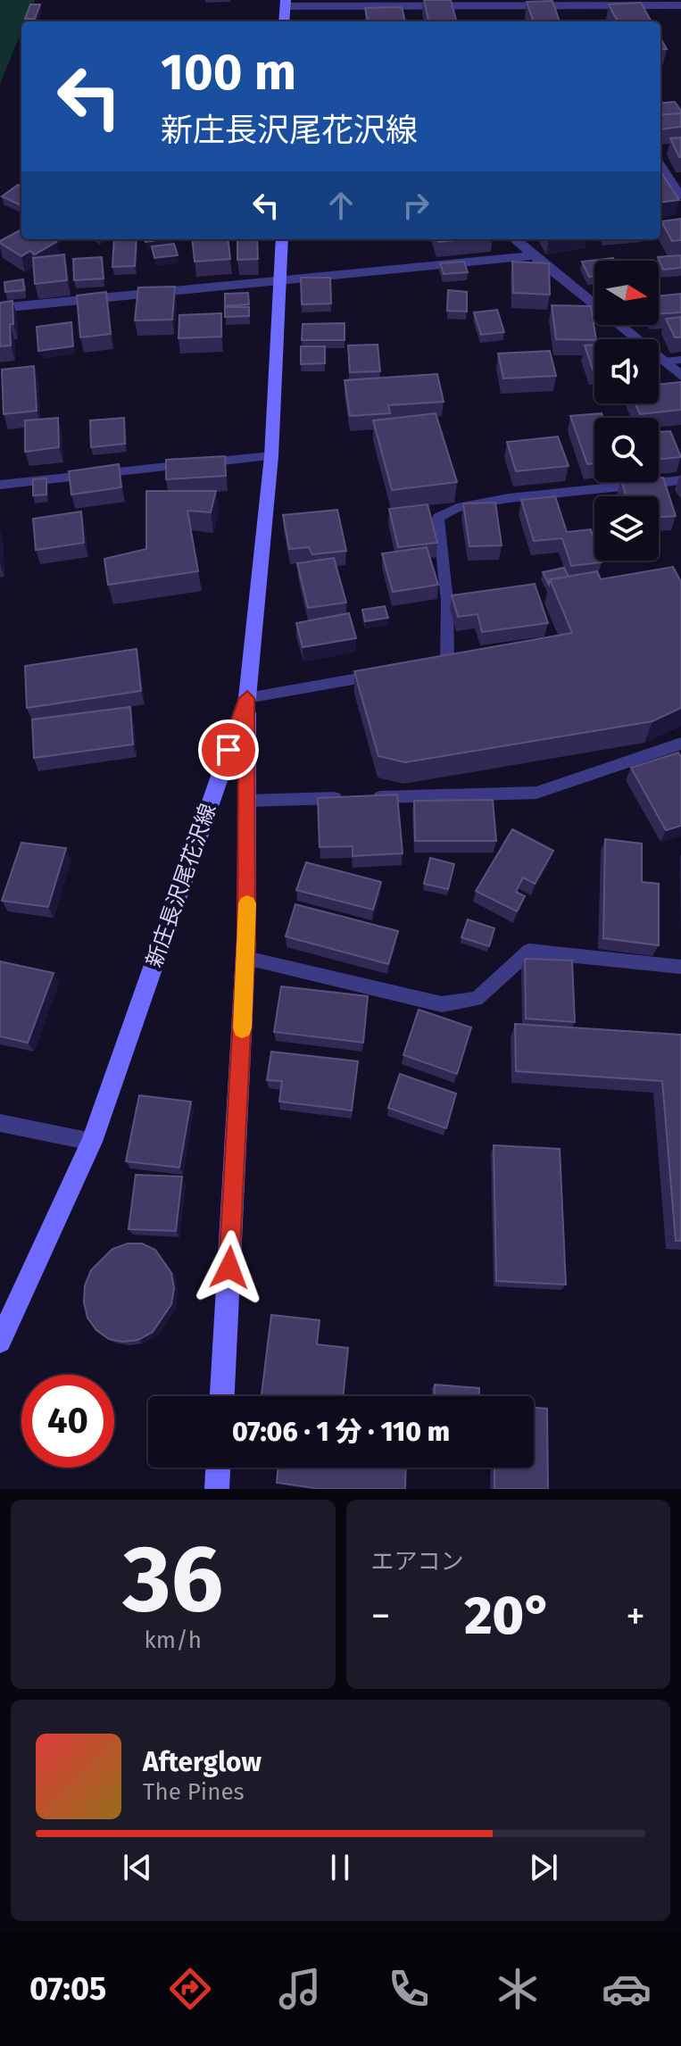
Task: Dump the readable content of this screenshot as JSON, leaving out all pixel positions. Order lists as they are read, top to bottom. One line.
{"streets":{"main road":["新庄長沢尾花沢線"]},"north":"right","page":{"turn":["100 m","新庄長沢尾花沢線"],"limit":"40","trip":"07:06 · 1 分 · 110 m","tile":[["36","km/h"],"エアコン"],"heat":["−","20°","+"],"song":["Afterglow","The Pines"],"tabs":"07:05"}}
